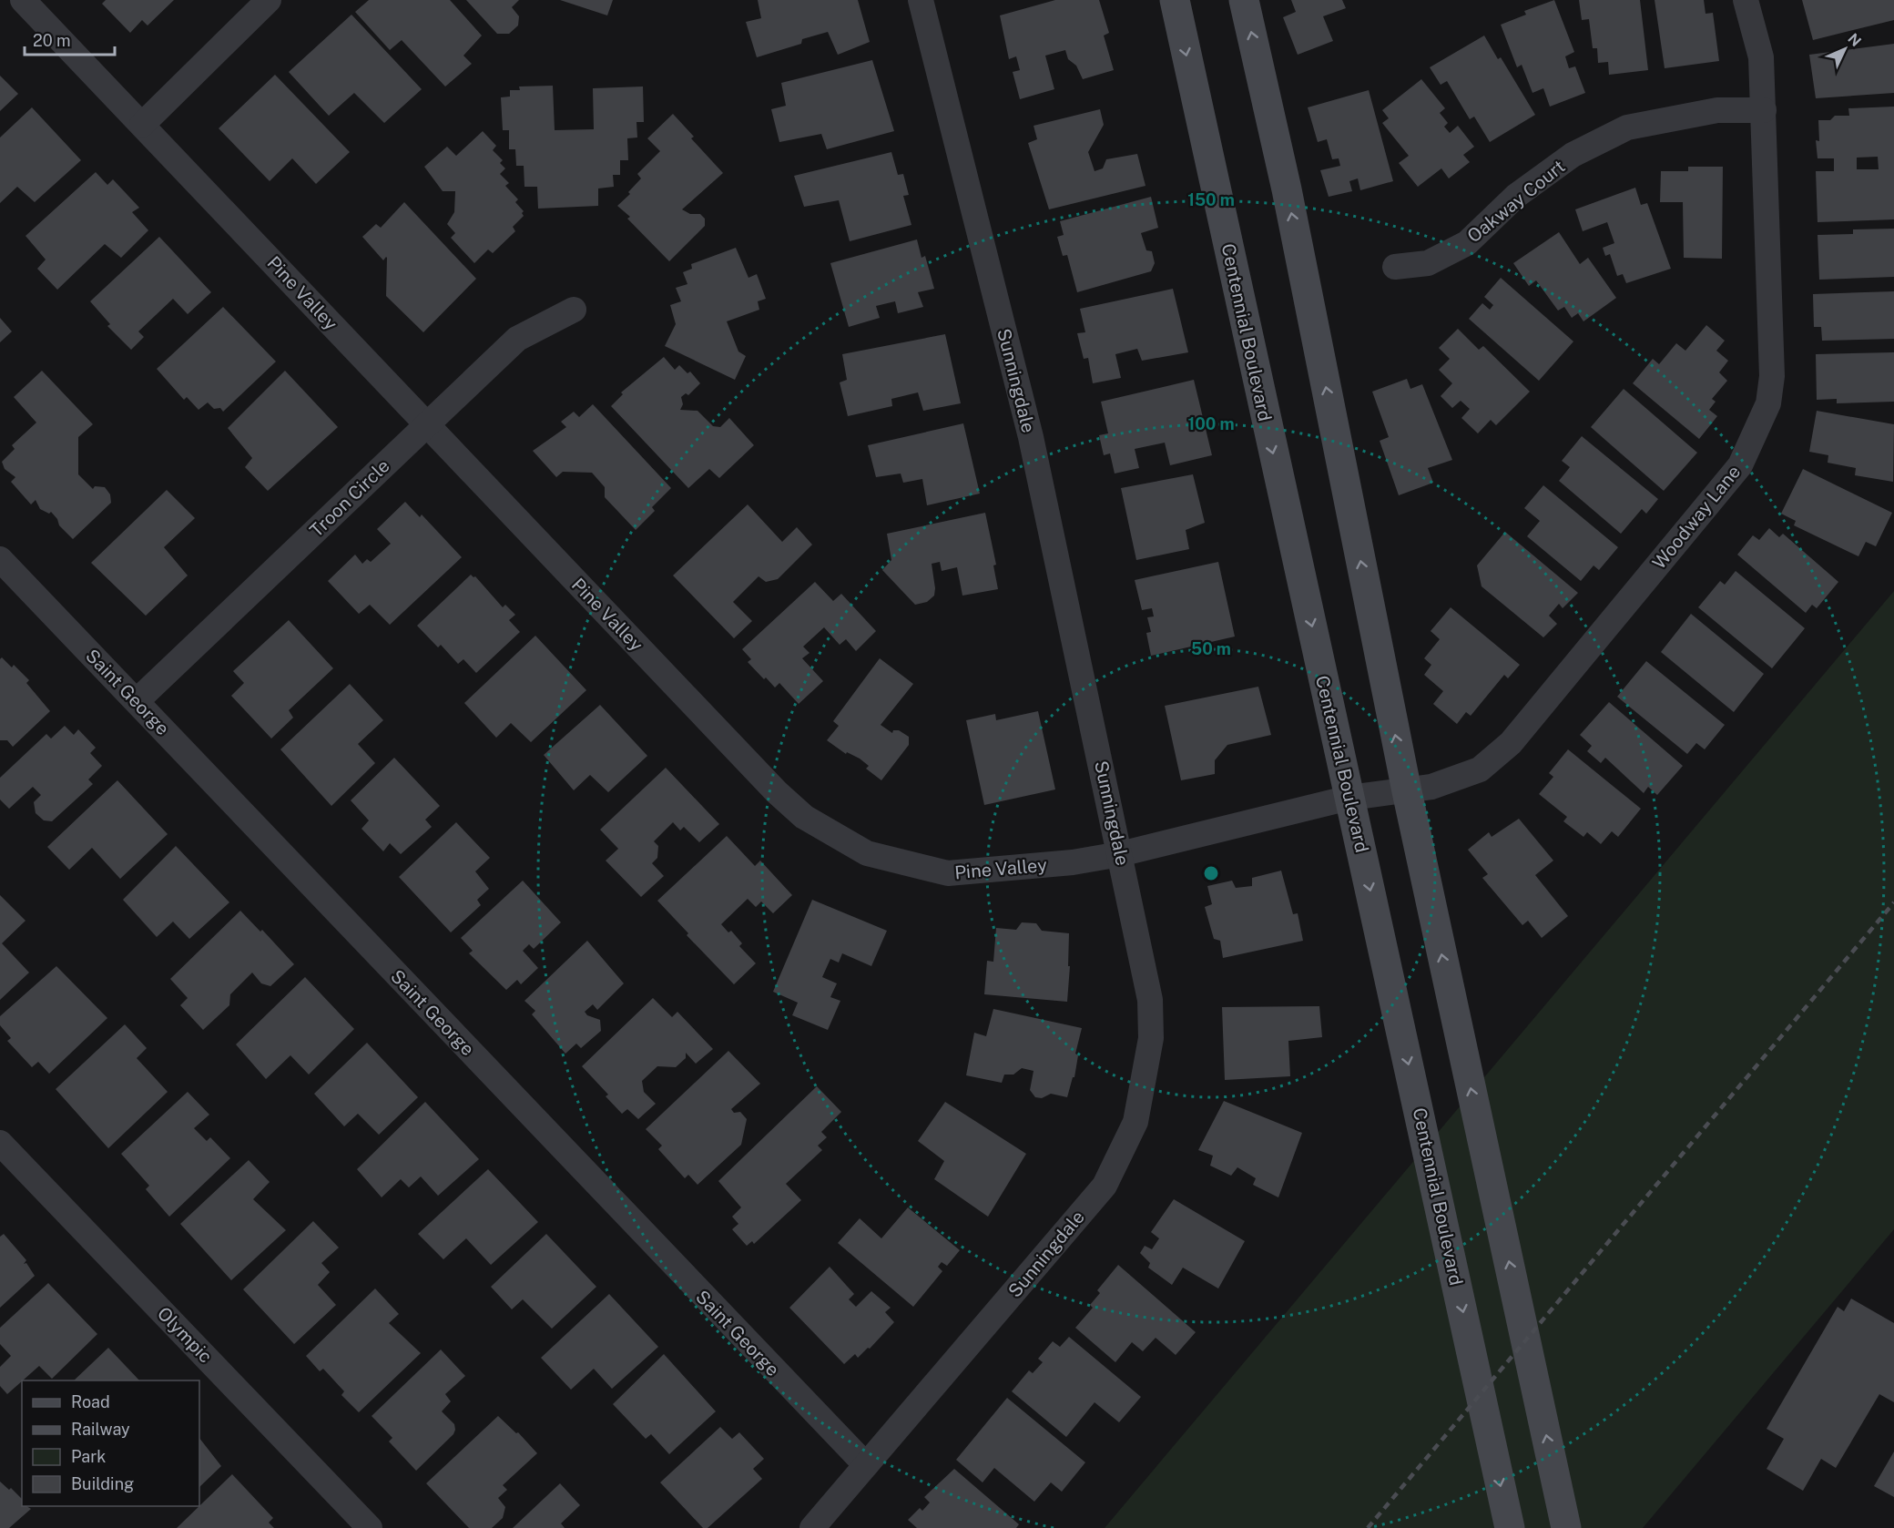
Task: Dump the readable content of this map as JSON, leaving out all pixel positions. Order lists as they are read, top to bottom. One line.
{"streets":{"main road":["Centennial Boulevard"],"street":["Oakway Court","Pine Valley","Sunningdale","Troon Circle","Woodway Lane","Saint George","Olympic"]},"crossings":[["Oakway Court","Woodway Lane"],["Pine Valley","Centennial Boulevard"],["Pine Valley","Sunningdale"],["Pine Valley","Troon Circle"],["Pine Valley","Woodway Lane"],["Centennial Boulevard","Woodway Lane"],["Sunningdale","Saint George"],["Troon Circle","Saint George"]],"legend":["Road","Railway","Park","Building"],"scale_bar":"20 m","north":"top right","rings":["150 m","100 m","50 m"]}
